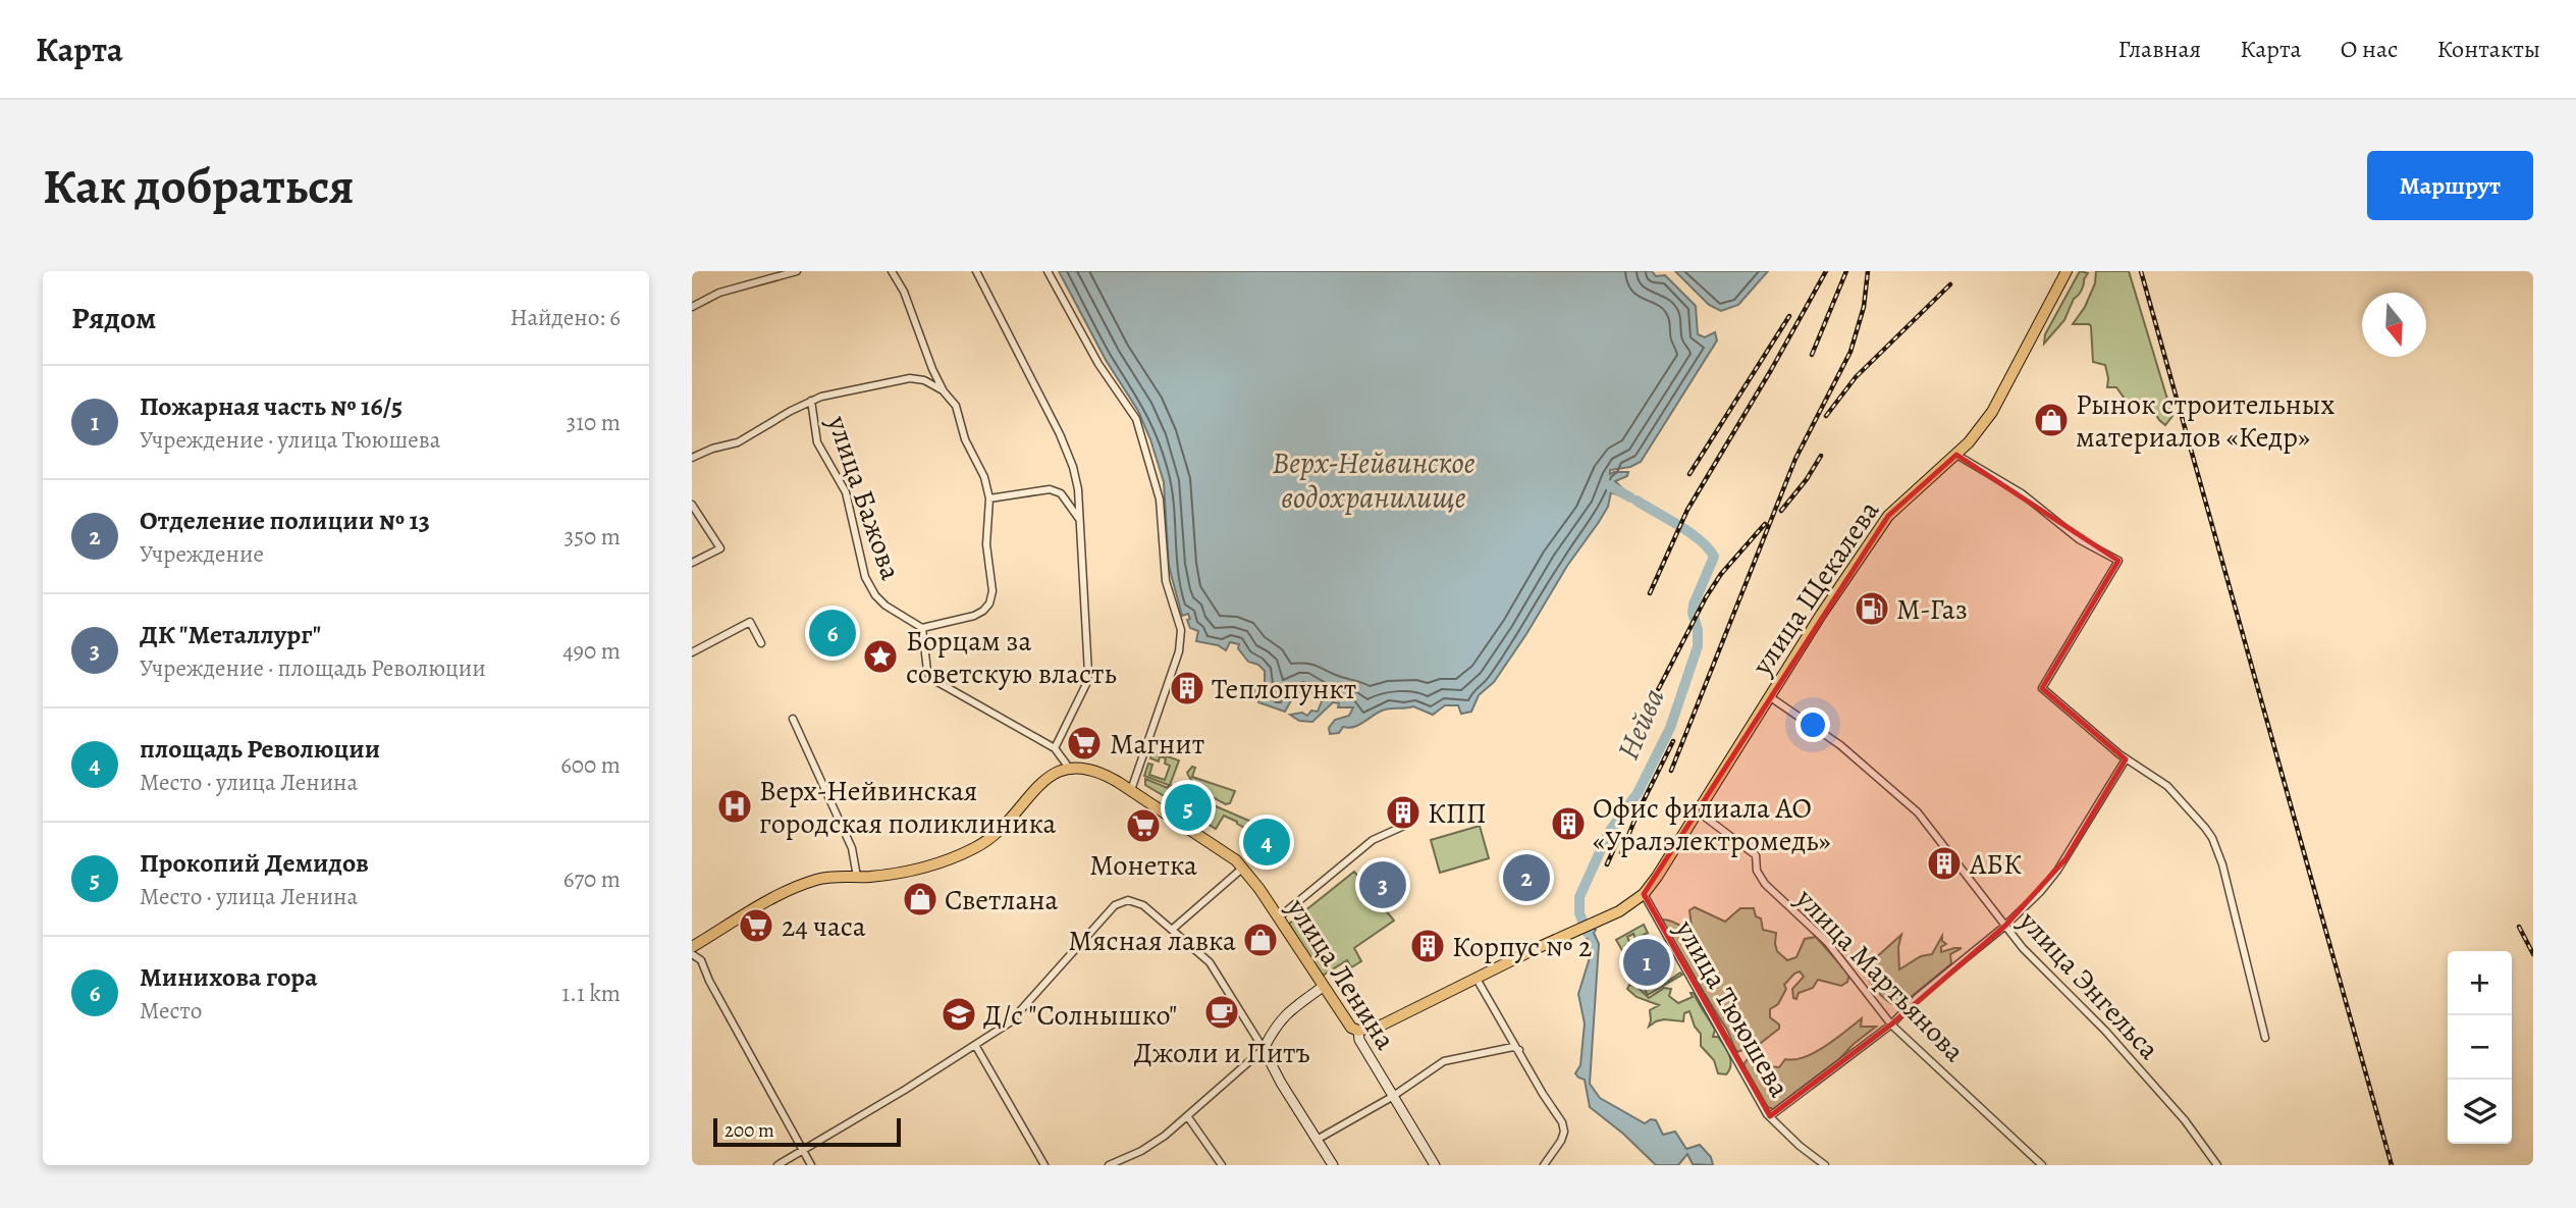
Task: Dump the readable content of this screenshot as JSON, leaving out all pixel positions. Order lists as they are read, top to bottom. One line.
{"streets":{"main road":["улица Щекалева","улица Ленина"],"street":["улица Бажова","улица Мартьянова","улица Энгельса","улица Тююшева"]},"crossings":[["улица Щекалева","улица Ленина"],["улица Щекалева","улица Мартьянова"],["улица Щекалева","улица Энгельса"],["улица Щекалева","улица Тююшева"]],"water":["Верх-Нейвинское водохранилище","Нейва"],"places":{"shop":["Рынок строительных материалов «Кедр»","Светлана","Мясная лавка"],"fuel station":["М-Газ"],"place":["Борцам за советскую власть"],"building":["Теплопункт","КПП","Офис филиала АО «Уралэлектромедь»","АБК","Корпус № 2"],"supermarket":["Магнит","Монетка","24 часа"],"hospital":["Верх-Нейвинская городская поликлиника"],"cafe":["Джоли и Питъ"],"school or university":["Д/с \"Солнышко\""]},"scale_bar":"200 m","north":"bottom","page":{"header":"Карта","nav":["Главная","Карта","О нас","Контакты"],"buttons":"Маршрут","title":"Как добраться","heading":["Рядом","Найдено: 6"],"list":[{"mark":"1","name":"Пожарная часть № 16/5","note":"Учреждение · улица Тююшева","value":"310 m"},{"mark":"2","name":"Отделение полиции № 13","note":"Учреждение","value":"350 m"},{"mark":"3","name":"ДК \"Металлург\"","note":"Учреждение · площадь Революции","value":"490 m"},{"mark":"4","name":"площадь Революции","note":"Место · улица Ленина","value":"600 m"},{"mark":"5","name":"Прокопий Демидов","note":"Место · улица Ленина","value":"670 m"},{"mark":"6","name":"Минихова гора","note":"Место","value":"1.1 km"}],"pins":["6","5","4","2","3","1"],"map_buttons":["+","−"],"scale":"200 m"}}
